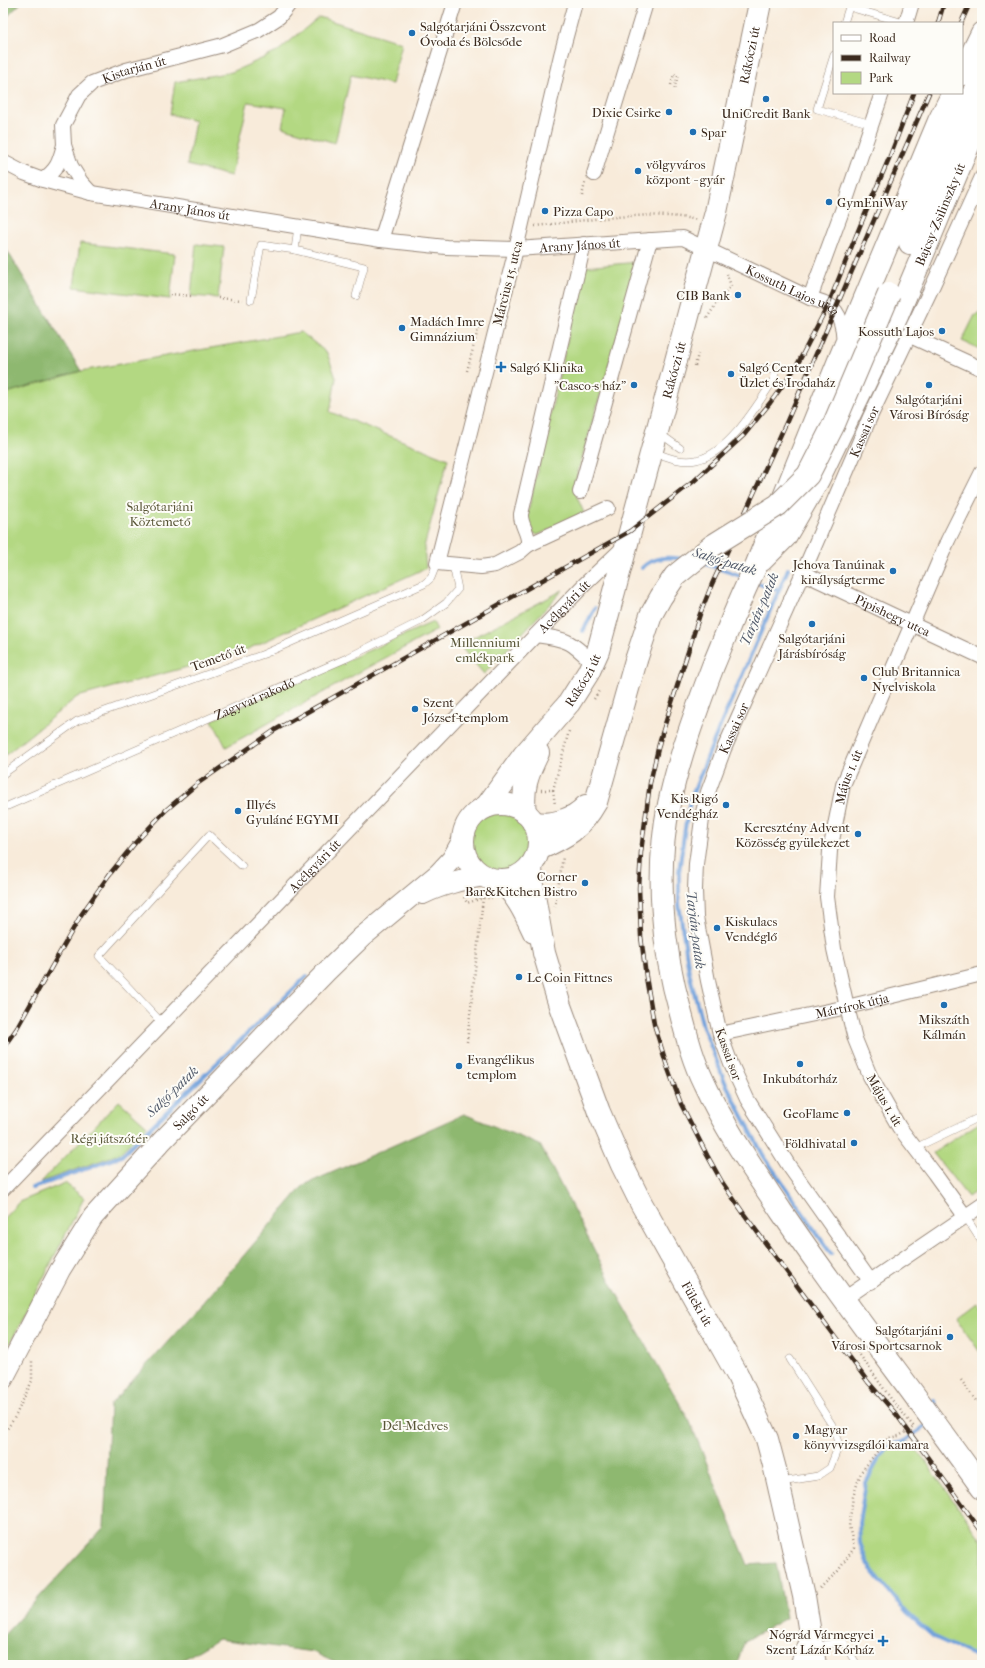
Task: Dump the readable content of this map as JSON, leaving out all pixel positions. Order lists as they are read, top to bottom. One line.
{"streets":{"main road":["Rákóczi út","Bajcsy-Zsilinszky út","Salgó út","Füleki út"],"street":["Kistarján út","Arany János út","Március 15. utca","Kossuth Lajos utca","Kassai sor","Acélgyári út","Pipishegy utca","Május 1. út","Mártírok útja"],"lane":["Temető út","Zagyvai rakodó"]},"crossings":[["Rákóczi út","Arany János út"],["Rákóczi út","Kossuth Lajos utca"],["Rákóczi út","Acélgyári út"],["Kistarján út","Arany János út"],["Arany János út","Március 15. utca"],["Arany János út","Kossuth Lajos utca"],["Március 15. utca","Temető út"],["Kassai sor","Pipishegy utca"],["Kassai sor","Mártírok útja"],["Pipishegy utca","Május 1. út"],["Május 1. út","Mártírok útja"]],"water":["Salgó-patak","Tarján-patak"],"parks":["Salgótarjáni Köztemető","Millenniumi emlékpark","Régi játszótér","Dél-Medves"],"places":{"other":["Salgótarjáni Összevont Óvoda és Bölcsőde","UniCredit Bank","Dixie Csirke","Spar","völgyváros központ - gyár","GymEniWay","Pizza Capo","CIB Bank","Madách Imre Gimnázium","Kossuth Lajos","Salgó Center Üzlet és Irodaház","\"Casco-s ház\"","Salgótarjáni Városi Bíróság","Jehova Tanúinak királyságterme","Salgótarjáni Járásbíróság","Club Britannica Nyelviskola","Szent József-templom","Kis Rigó Vendégház","Illyés Gyuláné EGYMI","Keresztény Advent Közösség gyülekezet","Corner Bar&Kitchen Bistro","Kiskulacs Vendéglő","Le Coin Fittnes","Mikszáth Kálmán","Inkubátorház","Evangélikus templom","GeoFlame","Földhivatal","Salgótarjáni Városi Sportcsarnok","Magyar könyvvizsgálói kamara"],"health":["Salgó Klinika","Nógrád Vármegyei Szent Lázár Kórház"]},"legend":["Road","Railway","Park"]}
